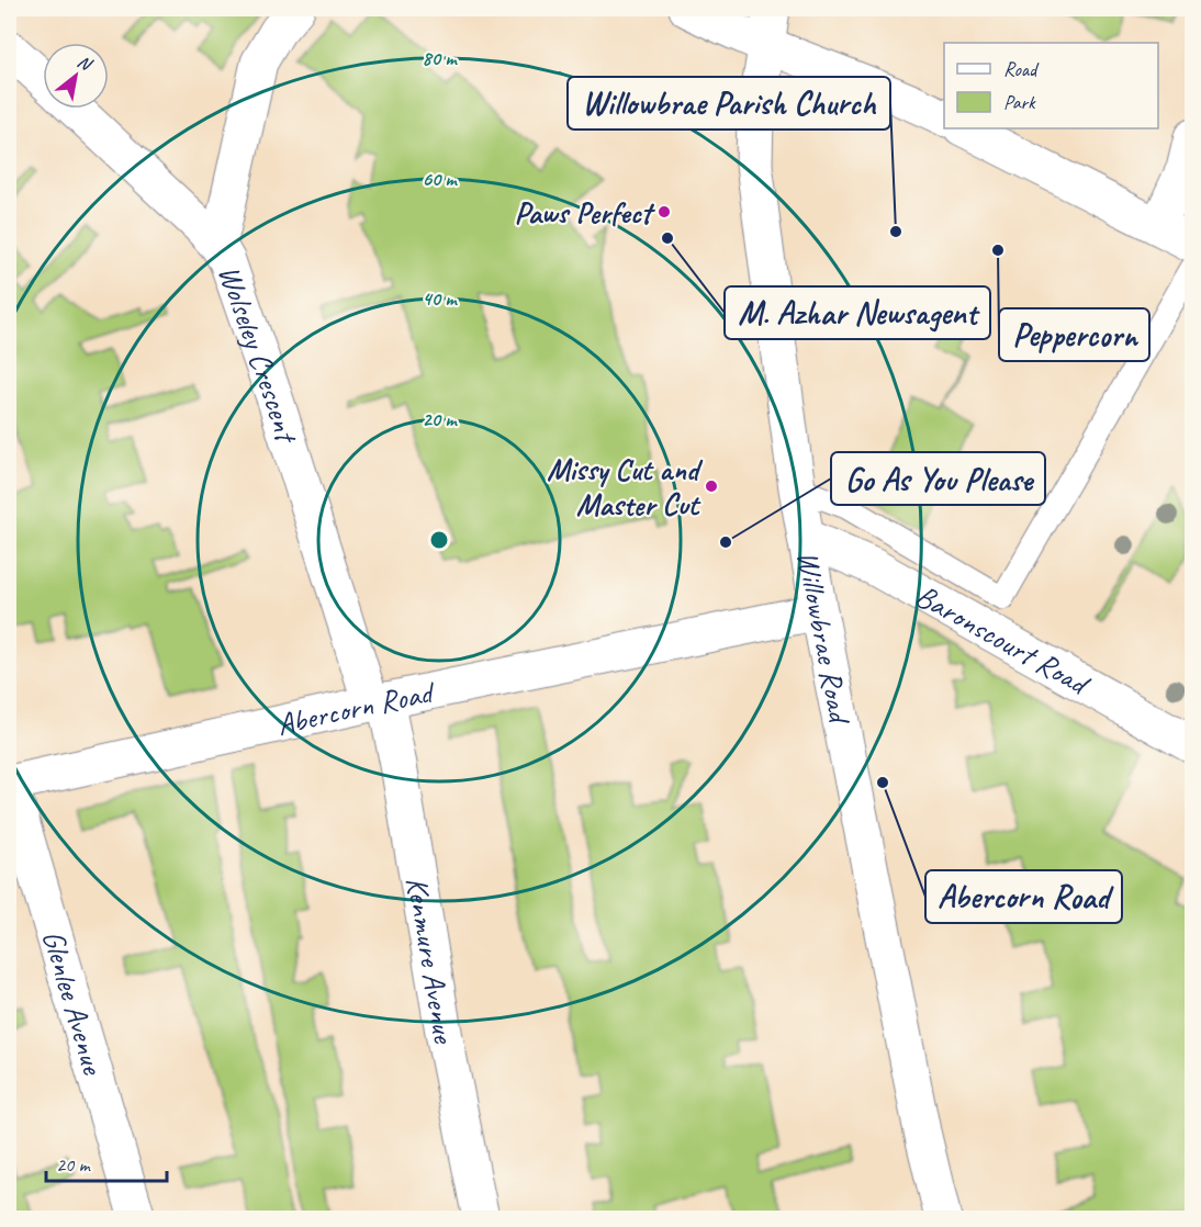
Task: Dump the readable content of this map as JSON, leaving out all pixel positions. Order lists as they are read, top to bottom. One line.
{"streets":{"street":["Wolseley Crescent","Willowbrae Road","Baronscourt Road","Abercorn Road","Kenmure Avenue","Glenlee Avenue"]},"crossings":[["Wolseley Crescent","Abercorn Road"],["Wolseley Crescent","Kenmure Avenue"],["Willowbrae Road","Baronscourt Road"],["Willowbrae Road","Abercorn Road"],["Abercorn Road","Kenmure Avenue"],["Abercorn Road","Glenlee Avenue"]],"places":["Paws Perfect","Willowbrae Parish Church","M. Azhar Newsagent","Peppercorn","Missy Cut and Master Cut","Go As You Please","Abercorn Road"],"legend":["Road","Park"],"scale_bar":"20 m","north":"top right","rings":["80 m","60 m","40 m","20 m"]}
